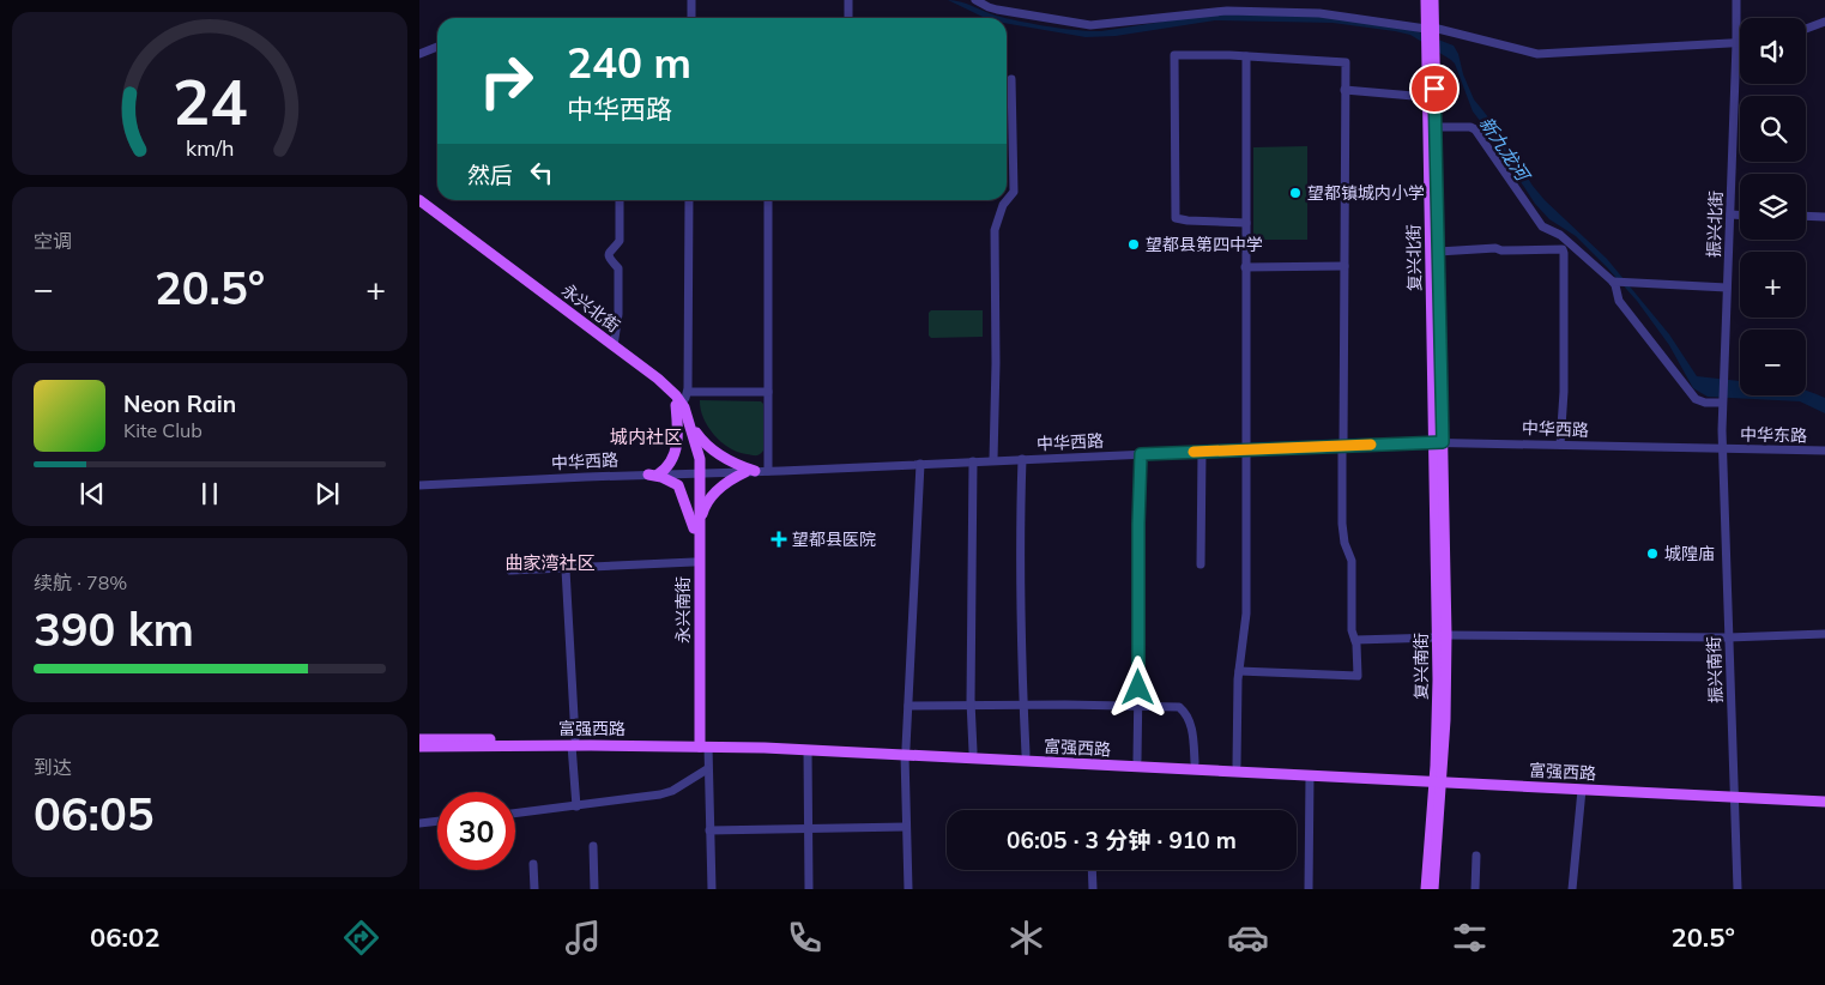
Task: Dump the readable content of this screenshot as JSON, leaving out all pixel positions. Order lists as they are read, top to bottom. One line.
{"streets":{"main road":["复兴北街","永兴北街","永兴南街","复兴南街","富强西路"],"street":["振兴北街","中华西路","中华东路","振兴南街"]},"crossings":[["振兴北街","中华西路"],["振兴北街","中华东路"],["振兴北街","振兴南街"],["复兴北街","中华西路"],["复兴北街","复兴南街"],["永兴北街","中华西路"],["永兴北街","永兴南街"],["中华西路","中华东路"],["中华西路","永兴南街"],["中华西路","复兴南街"],["中华西路","振兴南街"],["中华东路","振兴南街"],["永兴南街","富强西路"],["复兴南街","富强西路"],["振兴南街","富强西路"]],"districts":["城内社区","曲家湾社区"],"water":["新九龙河"],"places":{"other":["望都镇城内小学","望都县第四中学","城隍庙"],"health":["望都县医院"]},"page":{"map_buttons":["+","−"],"turn":["240 m","中华西路"],"then":"然后","tile":["空调",["续航 · 78%","390 km"],["到达","06:05"]],"heat":["−","20.5°","+"],"song":["Neon Rain","Kite Club"],"limit":"30","trip":"06:05 · 3 分钟 · 910 m","tabs":["06:02","20.5°"],"gauge":["24","km/h"]}}
